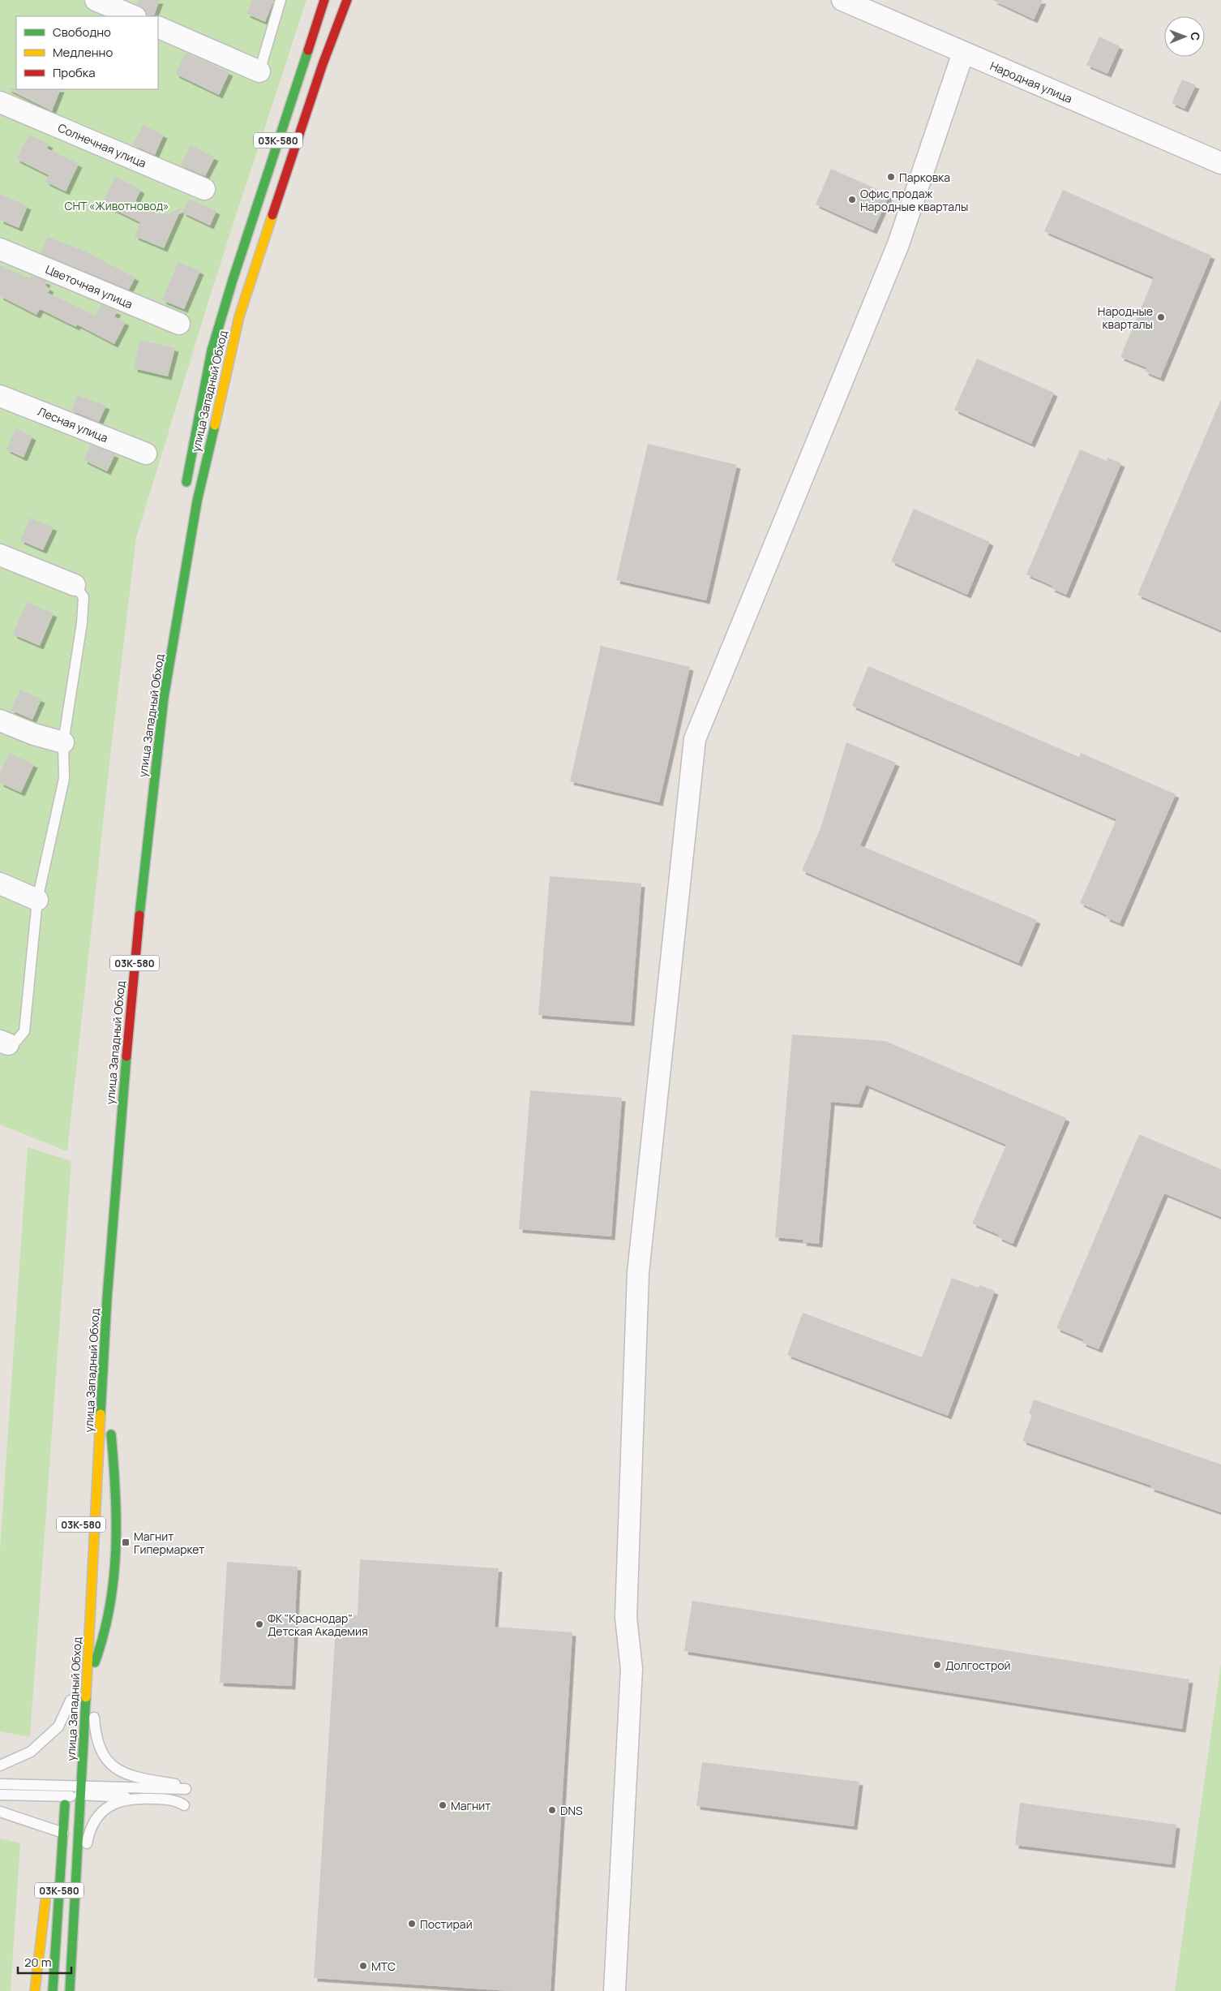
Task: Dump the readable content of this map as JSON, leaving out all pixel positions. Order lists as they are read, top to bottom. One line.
{"streets":{"highway":["03К-580","улица Западный Обход"],"street":["Народная улица","Солнечная улица","Цветочная улица","Лесная улица"]},"parks":["СНТ «Животновод»"],"places":{"other":["Парковка","Офис продаж Народные кварталы","Народные кварталы","ФК \"Краснодар\" Детская Академия","Долгострой","Магнит","DNS","Постирай","МТС"],"transit":["Магнит Гипермаркет"]},"legend":["Свободно","Медленно","Пробка"],"scale_bar":"20 m","north":"right"}
